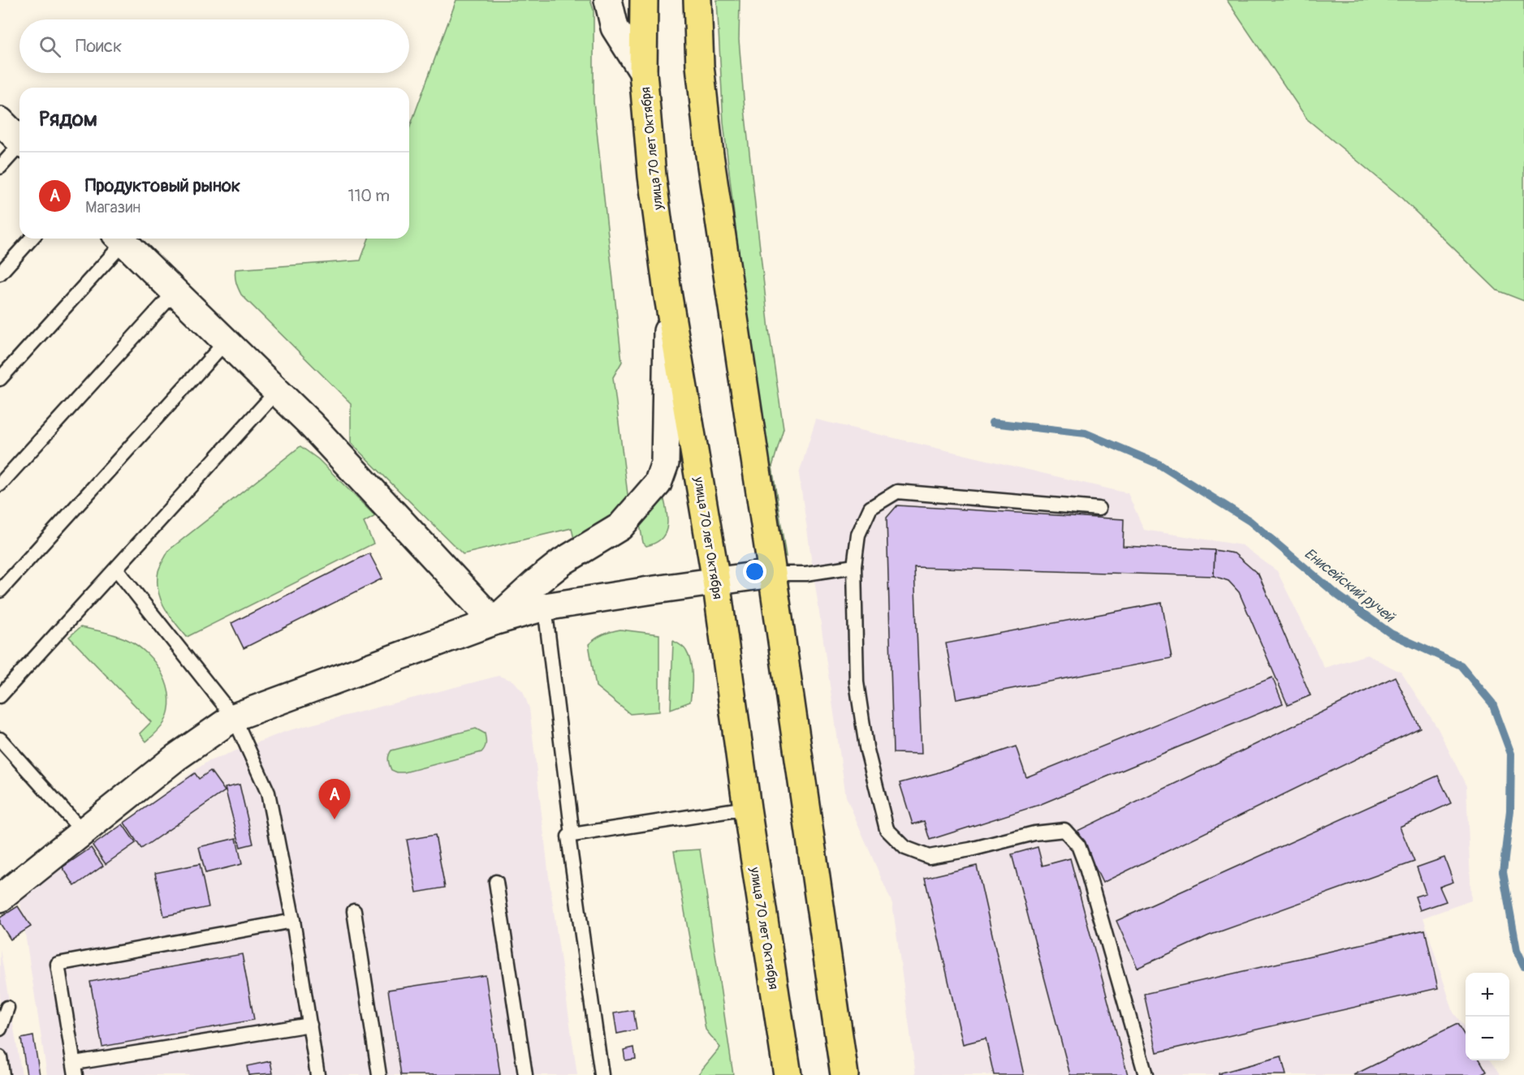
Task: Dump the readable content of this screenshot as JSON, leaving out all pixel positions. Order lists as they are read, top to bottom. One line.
{"streets":{"main road":["улица 70 лет Октября"]},"water":["Енисейский ручей"],"page":{"search":"Поиск","heading":"Рядом","list":[{"mark":"A","name":"Продуктовый рынок","note":"Магазин","value":"110 m"}],"pins":"A","map_buttons":["+","−"]}}
